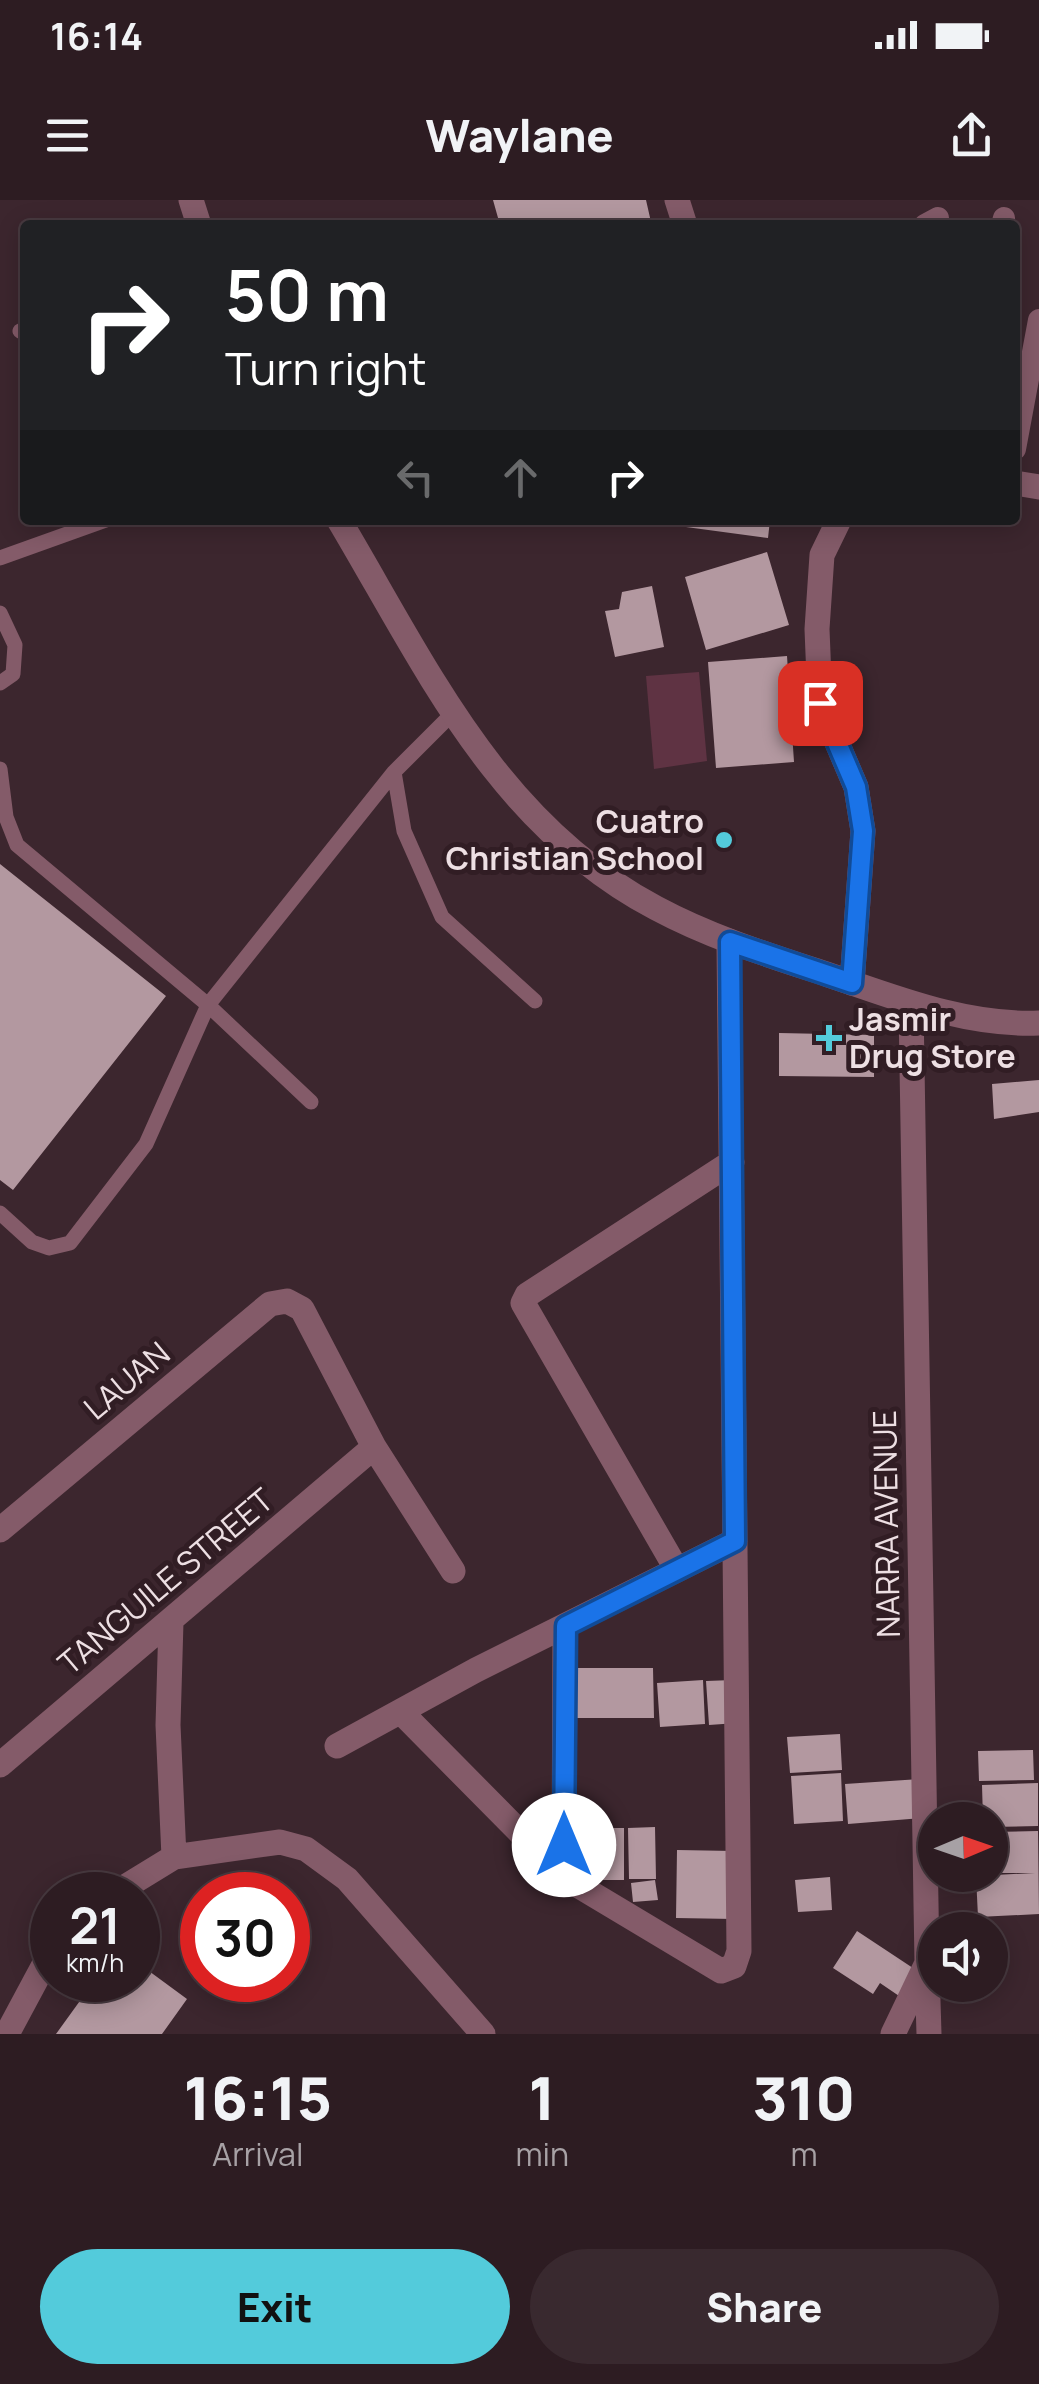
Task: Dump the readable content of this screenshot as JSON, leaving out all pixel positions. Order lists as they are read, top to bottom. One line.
{"streets":{"street":["LAUAN","NARRA AVENUE","TANGUILE STREET"]},"crossings":[["LAUAN","TANGUILE STREET"]],"places":{"other":["Cuatro Christian School"],"health":["Jasmir Drug Store"]},"north":"right","page":{"status":"16:14","header":"Waylane","turn":["50 m","Turn right"],"speed":"21 km/h","limit":"30","eta":["16:15","Arrival","1","min","310","m"],"buttons":["Exit","Share"]}}
